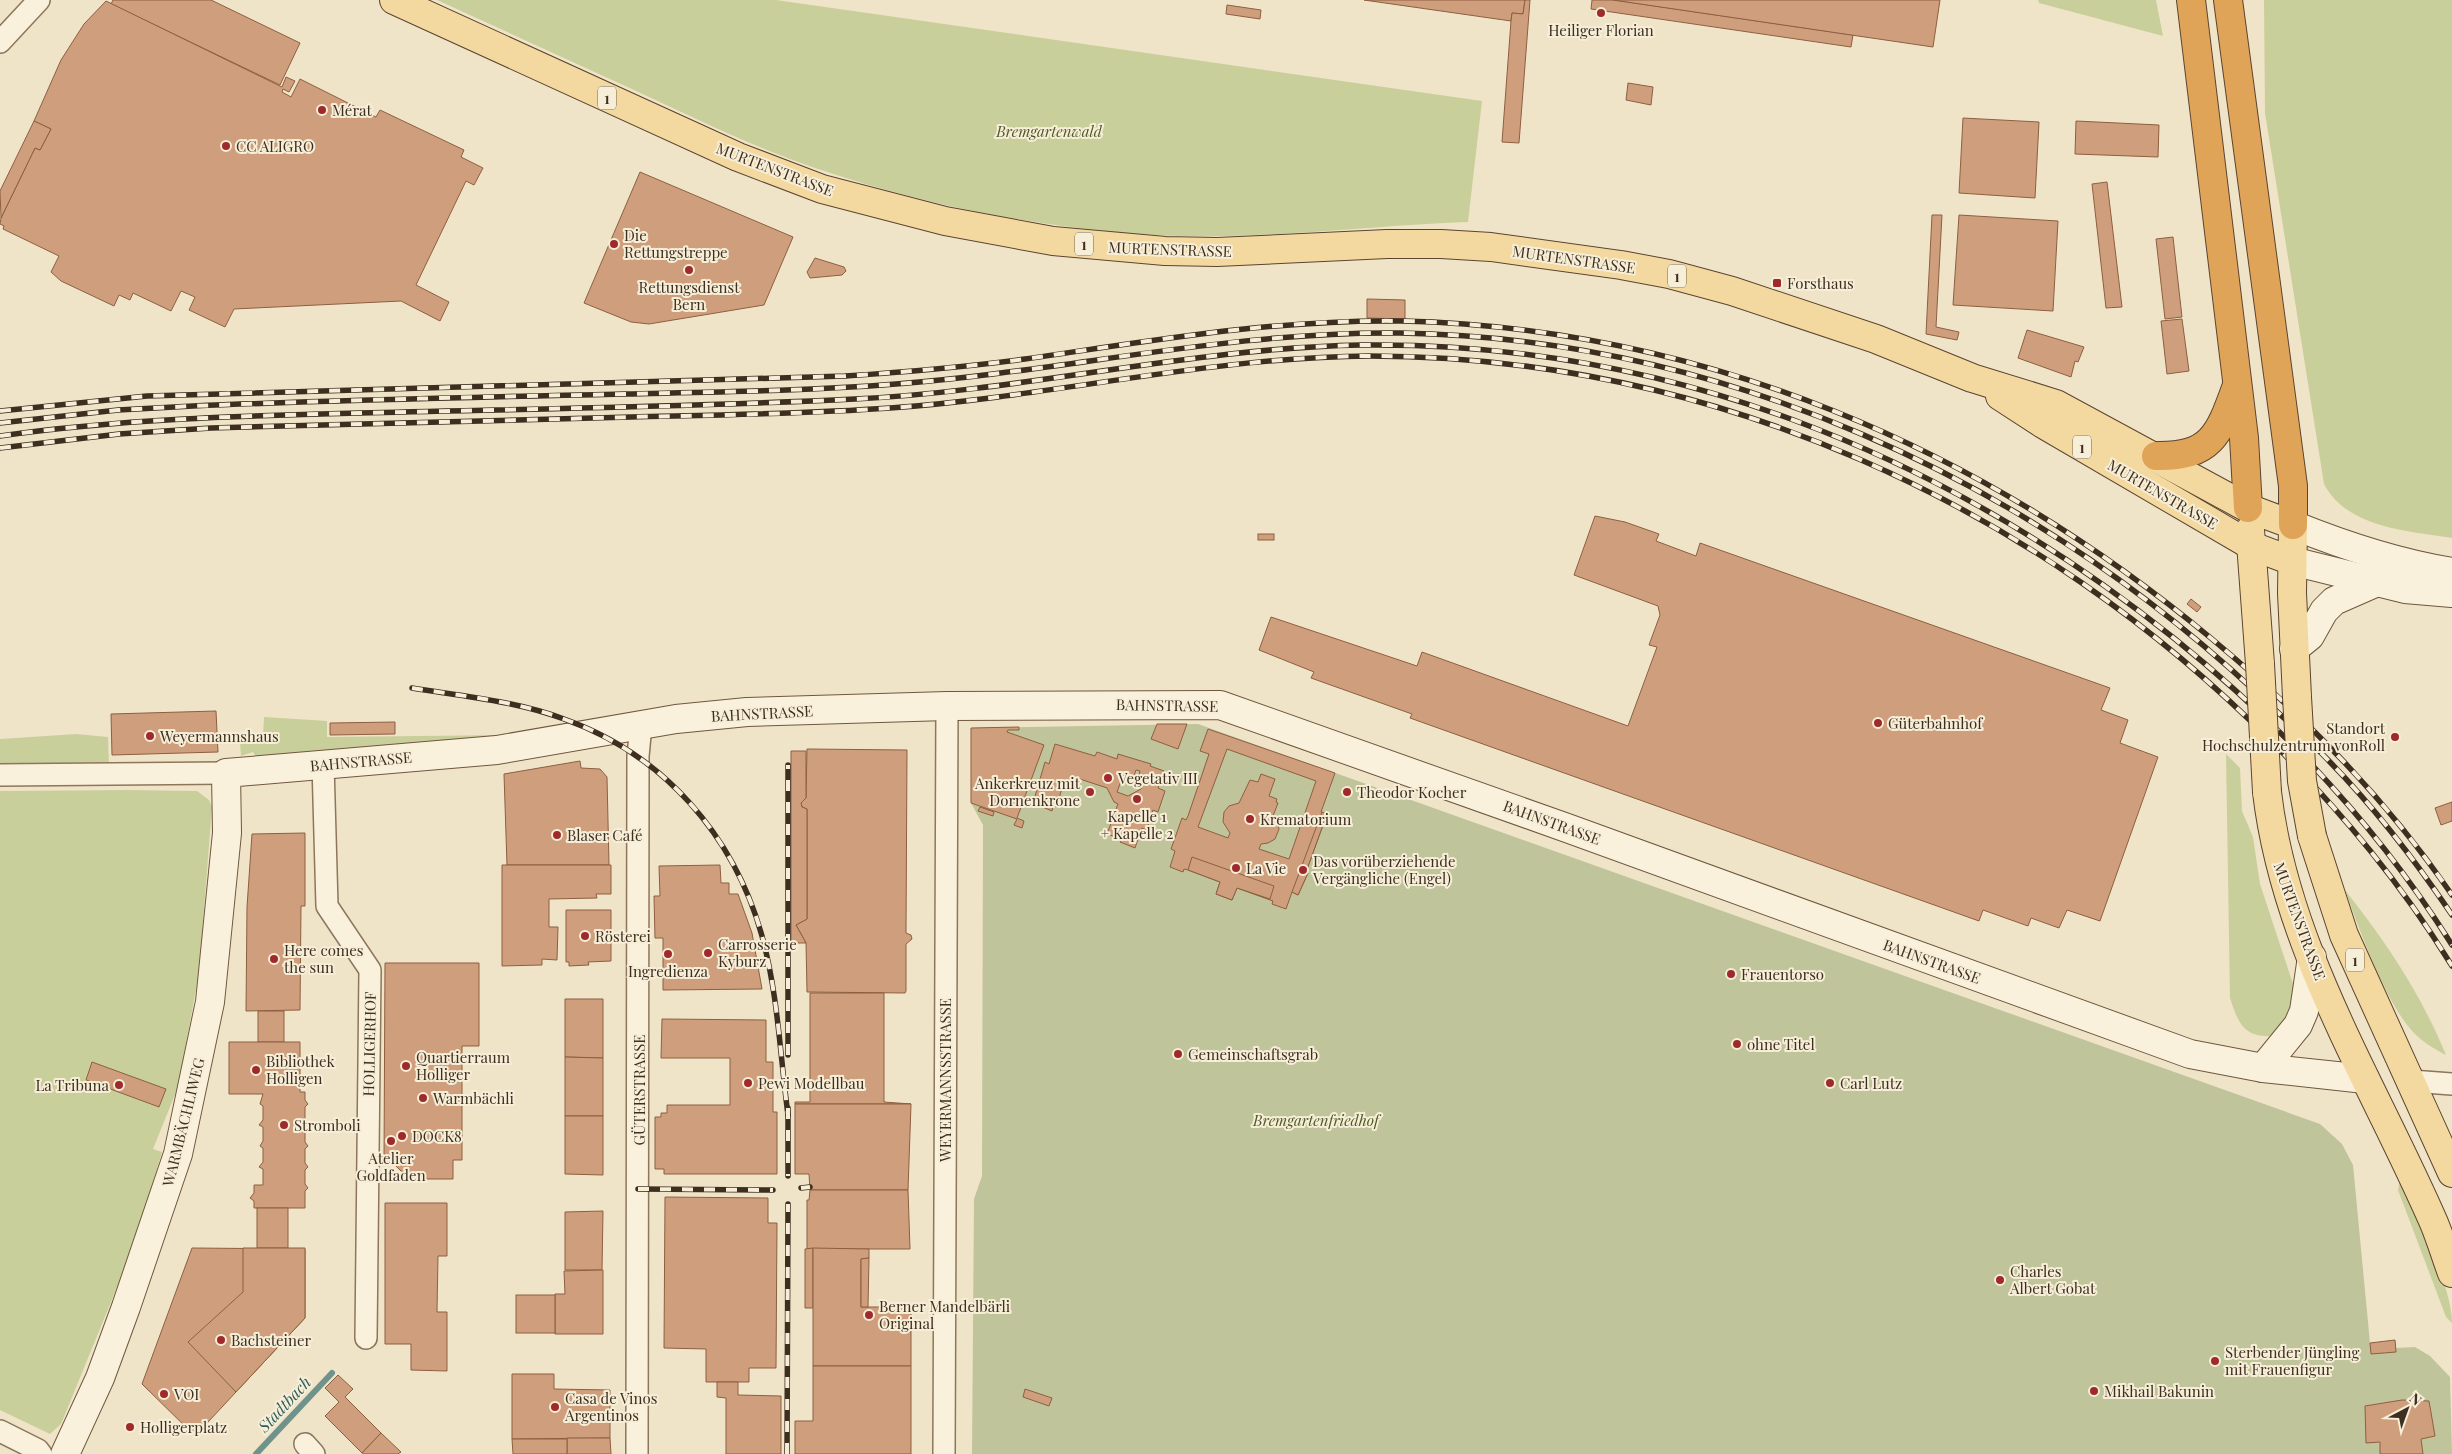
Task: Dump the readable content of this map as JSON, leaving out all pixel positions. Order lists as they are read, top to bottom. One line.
{"streets":{"main road":["1","MURTENSTRASSE"],"street":["BAHNSTRASSE","HOLLIGERHOF","WEYERMANNSSTRASSE","GÜTERSTRASSE","WARMBÄCHLIWEG"]},"crossings":[["1","MURTENSTRASSE"],["MURTENSTRASSE","BAHNSTRASSE"],["BAHNSTRASSE","HOLLIGERHOF"],["BAHNSTRASSE","WEYERMANNSSTRASSE"],["BAHNSTRASSE","GÜTERSTRASSE"],["BAHNSTRASSE","WARMBÄCHLIWEG"]],"water":["Stadtbach"],"parks":["Bremgartenwald","Bremgartenfriedhof"],"places":{"other":["Heiliger Florian","Mérat","CC ALIGRO","Die Rettungstreppe","Rettungsdienst Bern","Güterbahnhof","Weyermannshaus","Standort Hochschulzentrum vonRoll","Vegetativ III","Ankerkreuz mit Dornenkrone","Theodor Kocher","Kapelle 1 + Kapelle 2","Krematorium","Blaser Café","La Vie","Das vorüberziehende Vergängliche (Engel)","Rösterei","Carrosserie Kyburz","Ingredienza","Here comes the sun","Frauentorso","ohne Titel","Gemeinschaftsgrab","Quartierraum Holliger","Bibliothek Holligen","Pewi Modellbau","Carl Lutz","La Tribuna","Warmbächli","Stromboli","DOCK8","Atelier Goldfaden","Charles Albert Gobat","Berner Mandelbärli Original","Bachsteiner","Sterbender Jüngling mit Frauenfigur","Mikhail Bakunin","VOI","Casa de Vinos Argentinos","Holligerplatz"],"transit":["Forsthaus"]},"north":"top right"}
